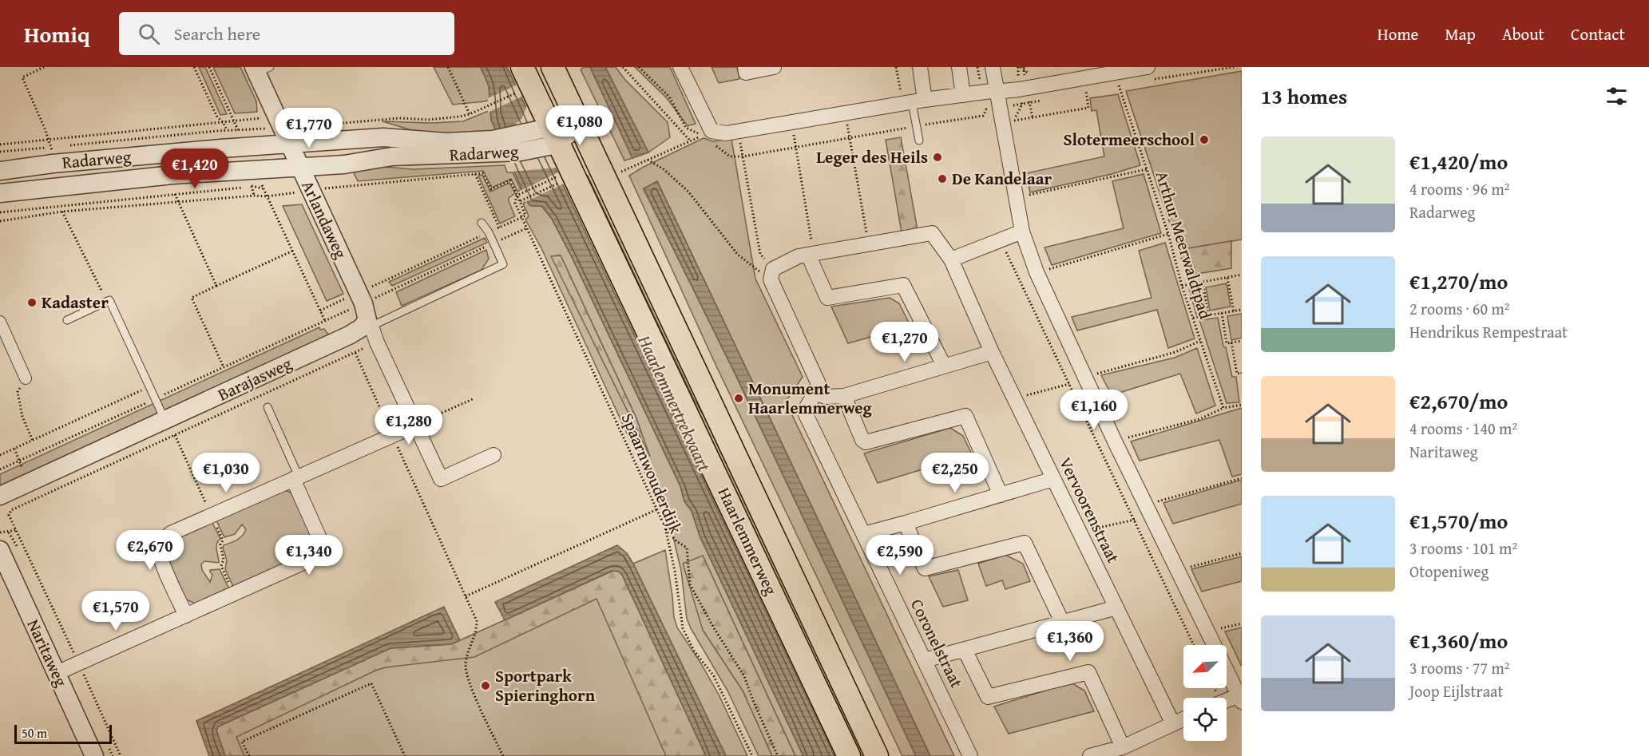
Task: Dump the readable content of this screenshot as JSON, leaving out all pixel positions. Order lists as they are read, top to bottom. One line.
{"streets":{"main road":["Haarlemmerweg"],"street":["Radarweg","Arlandaweg","Barajasweg","Vervoorenstraat","Coronelstraat","Naritaweg"],"path":["Arthur Meerwaldtpad","Spaarnwouderdijk"]},"crossings":[["Radarweg","Arlandaweg"],["Radarweg","Haarlemmerweg"],["Arlandaweg","Barajasweg"]],"water":["Haarlemmertrekvaart"],"places":["Slotermeerschool","Leger des Heils","De Kandelaar","Kadaster","Monument Haarlemmerweg","Sportpark Spieringhorn"],"scale_bar":"50 m","north":"bottom left","page":{"header":"Homiq","search":"Search here","nav":["Home","Map","About","Contact"],"heading":"13 homes","price":["€1,080","€1,770","€1,420","€1,270","€1,160","€1,280","€1,030","€2,250","€2,670","€1,340","€2,590","€1,570","€1,360"],"list":[{"name":"€1,420/mo","note":"4 rooms · 96 m² · Radarweg"},{"name":"€1,270/mo","note":"2 rooms · 60 m² · Hendrikus Rempestraat"},{"name":"€2,670/mo","note":"4 rooms · 140 m² · Naritaweg"},{"name":"€1,570/mo","note":"3 rooms · 101 m² · Otopeniweg"},{"name":"€1,360/mo","note":"3 rooms · 77 m² · Joop Eijlstraat"}],"scale":"50 m"}}
